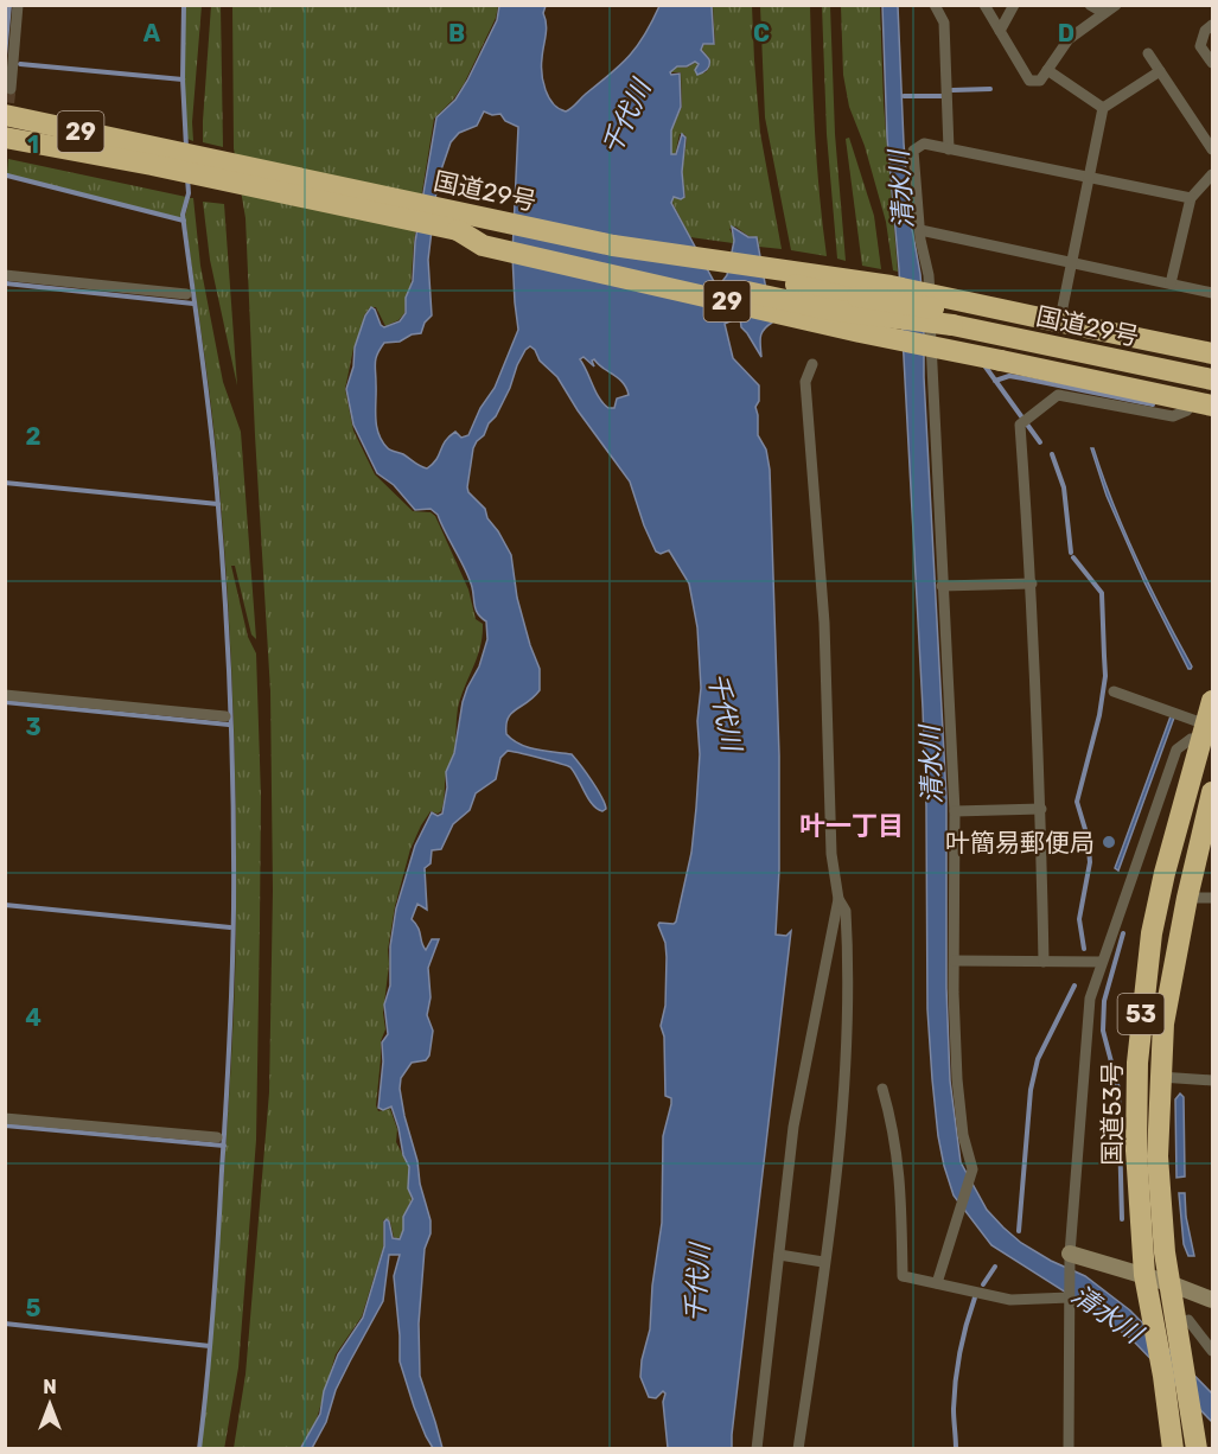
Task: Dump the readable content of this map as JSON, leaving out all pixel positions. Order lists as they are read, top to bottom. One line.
{"streets":{"highway":["29","国道29号","53","国道53号"]},"crossings":[["29","国道29号"]],"districts":["叶一丁目"],"water":["千代川","清水川"],"places":["叶簡易郵便局"],"north":"top","grid":{"columns":["A","B","C","D"],"rows":["1","2","3","4","5"]}}
